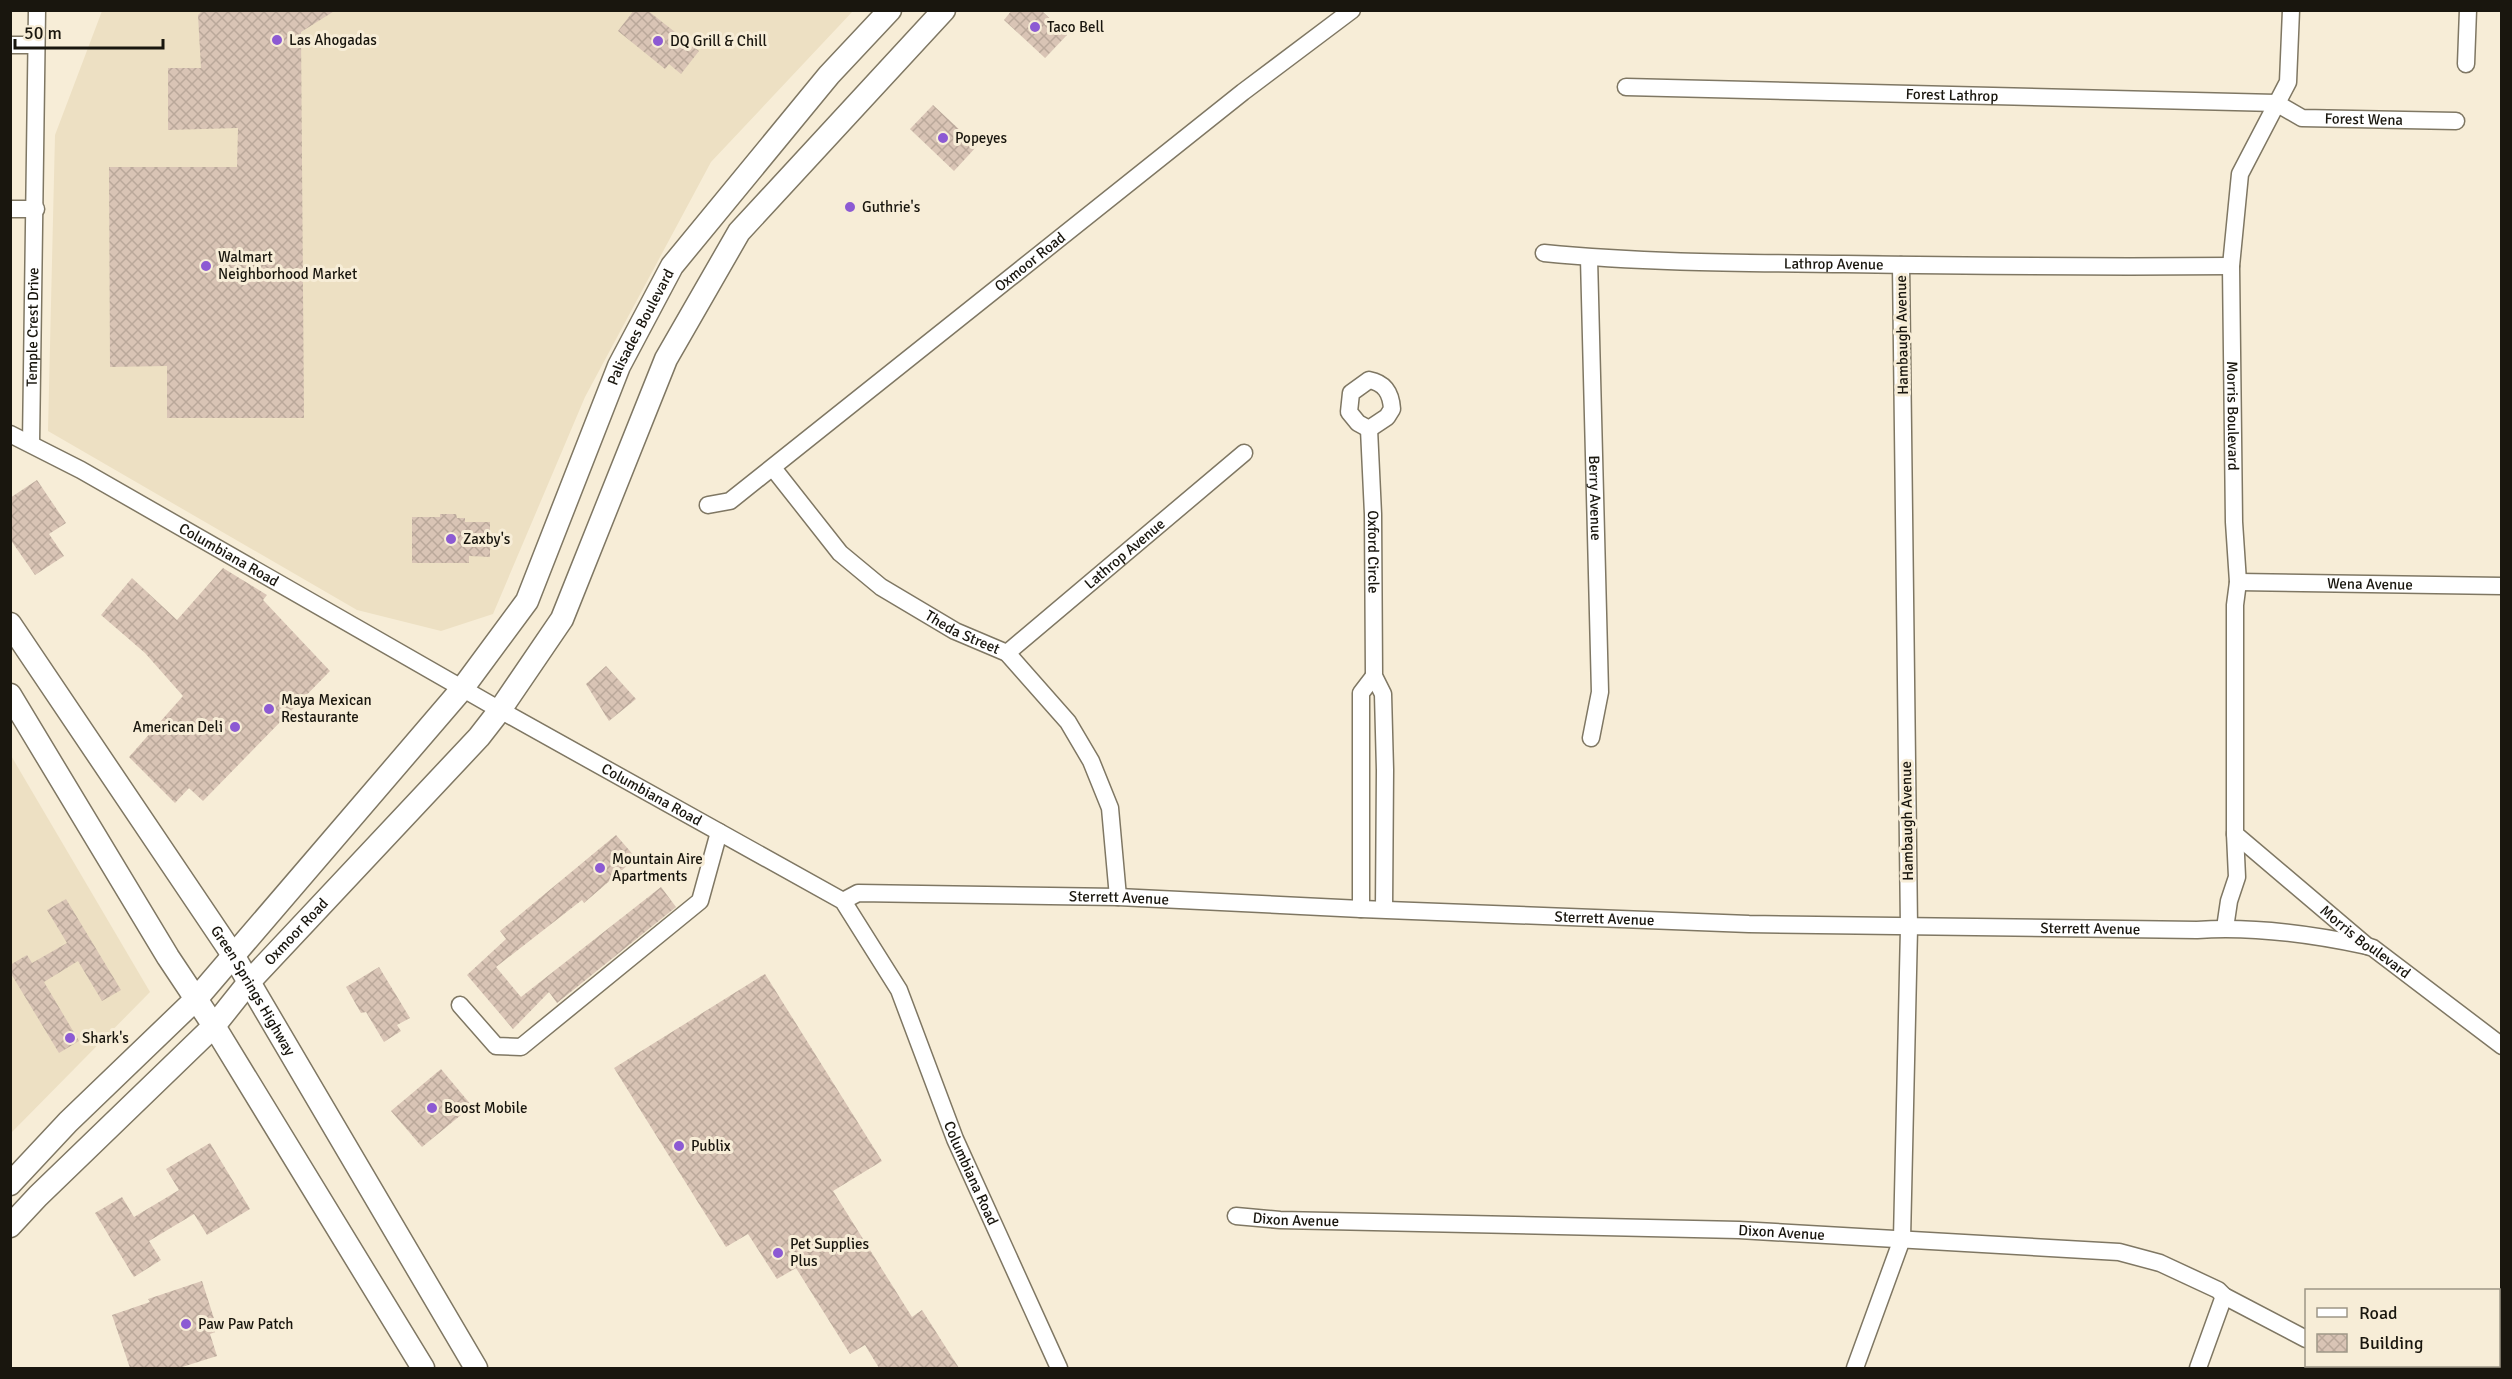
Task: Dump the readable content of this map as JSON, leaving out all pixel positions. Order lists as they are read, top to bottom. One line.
{"streets":{"main road":["Oxmoor Road","Palisades Boulevard","Green Springs Highway"],"street":["Forest Lathrop","Forest Wena","Lathrop Avenue","Temple Crest Drive","Hambaugh Avenue","Morris Boulevard","Berry Avenue","Oxford Circle","Columbiana Road","Wena Avenue","Theda Street","Sterrett Avenue","Dixon Avenue"]},"crossings":[["Forest Lathrop","Forest Wena"],["Forest Lathrop","Morris Boulevard"],["Forest Wena","Morris Boulevard"],["Oxmoor Road","Palisades Boulevard"],["Oxmoor Road","Columbiana Road"],["Oxmoor Road","Theda Street"],["Oxmoor Road","Green Springs Highway"],["Lathrop Avenue","Hambaugh Avenue"],["Lathrop Avenue","Morris Boulevard"],["Lathrop Avenue","Berry Avenue"],["Lathrop Avenue","Theda Street"],["Temple Crest Drive","Columbiana Road"],["Palisades Boulevard","Columbiana Road"],["Hambaugh Avenue","Sterrett Avenue"],["Hambaugh Avenue","Dixon Avenue"],["Morris Boulevard","Wena Avenue"],["Morris Boulevard","Sterrett Avenue"],["Oxford Circle","Sterrett Avenue"],["Columbiana Road","Sterrett Avenue"],["Theda Street","Sterrett Avenue"]],"places":["Taco Bell","Las Ahogadas","DQ Grill & Chill","Popeyes","Guthrie's","Walmart Neighborhood Market","Zaxby's","Maya Mexican Restaurante","American Deli","Mountain Aire Apartments","Shark's","Boost Mobile","Publix","Pet Supplies Plus","Paw Paw Patch"],"legend":["Road","Building"],"scale_bar":"50 m"}
